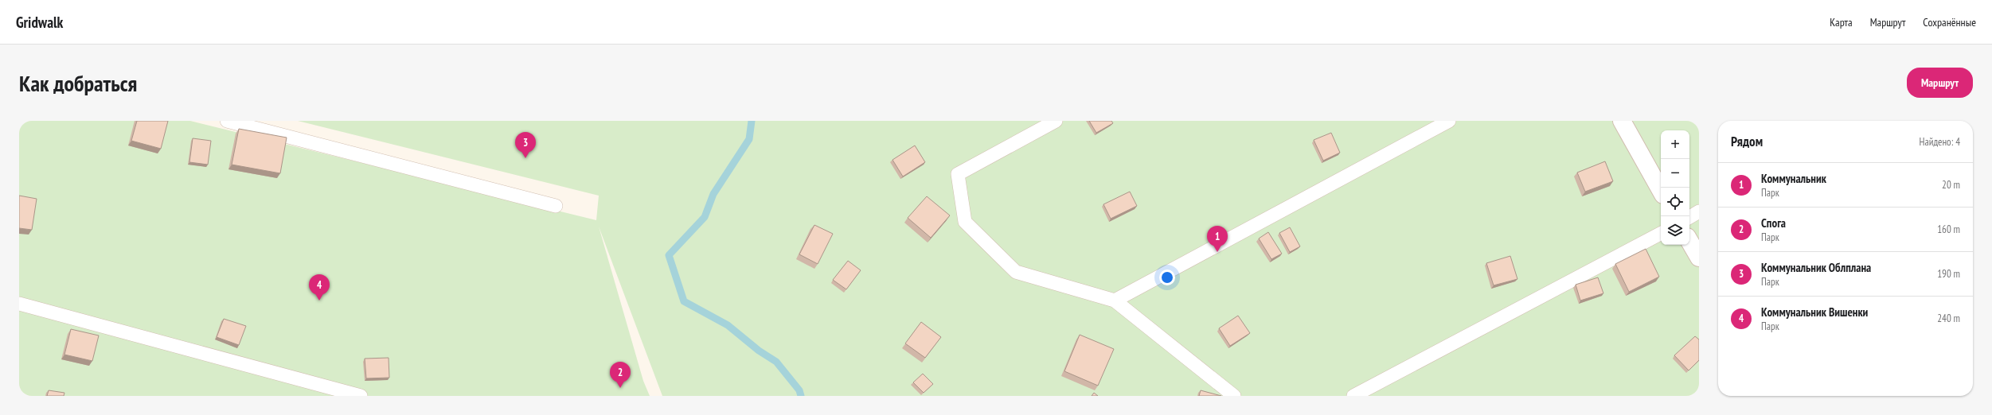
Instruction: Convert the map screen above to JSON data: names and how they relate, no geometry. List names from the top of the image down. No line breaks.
{"page":{"header":"Gridwalk","nav":["Карта","Маршрут","Сохранённые"],"buttons":"Маршрут","title":"Как добраться","heading":["Рядом","Найдено: 4"],"map_buttons":["+","−"],"pins":["3","1","4","2"],"list":[{"mark":"1","name":"Коммунальник","note":"Парк","value":"20 m"},{"mark":"2","name":"Спога","note":"Парк","value":"160 m"},{"mark":"3","name":"Коммунальник Облплана","note":"Парк","value":"190 m"},{"mark":"4","name":"Коммунальник Вишенки","note":"Парк","value":"240 m"}]}}
